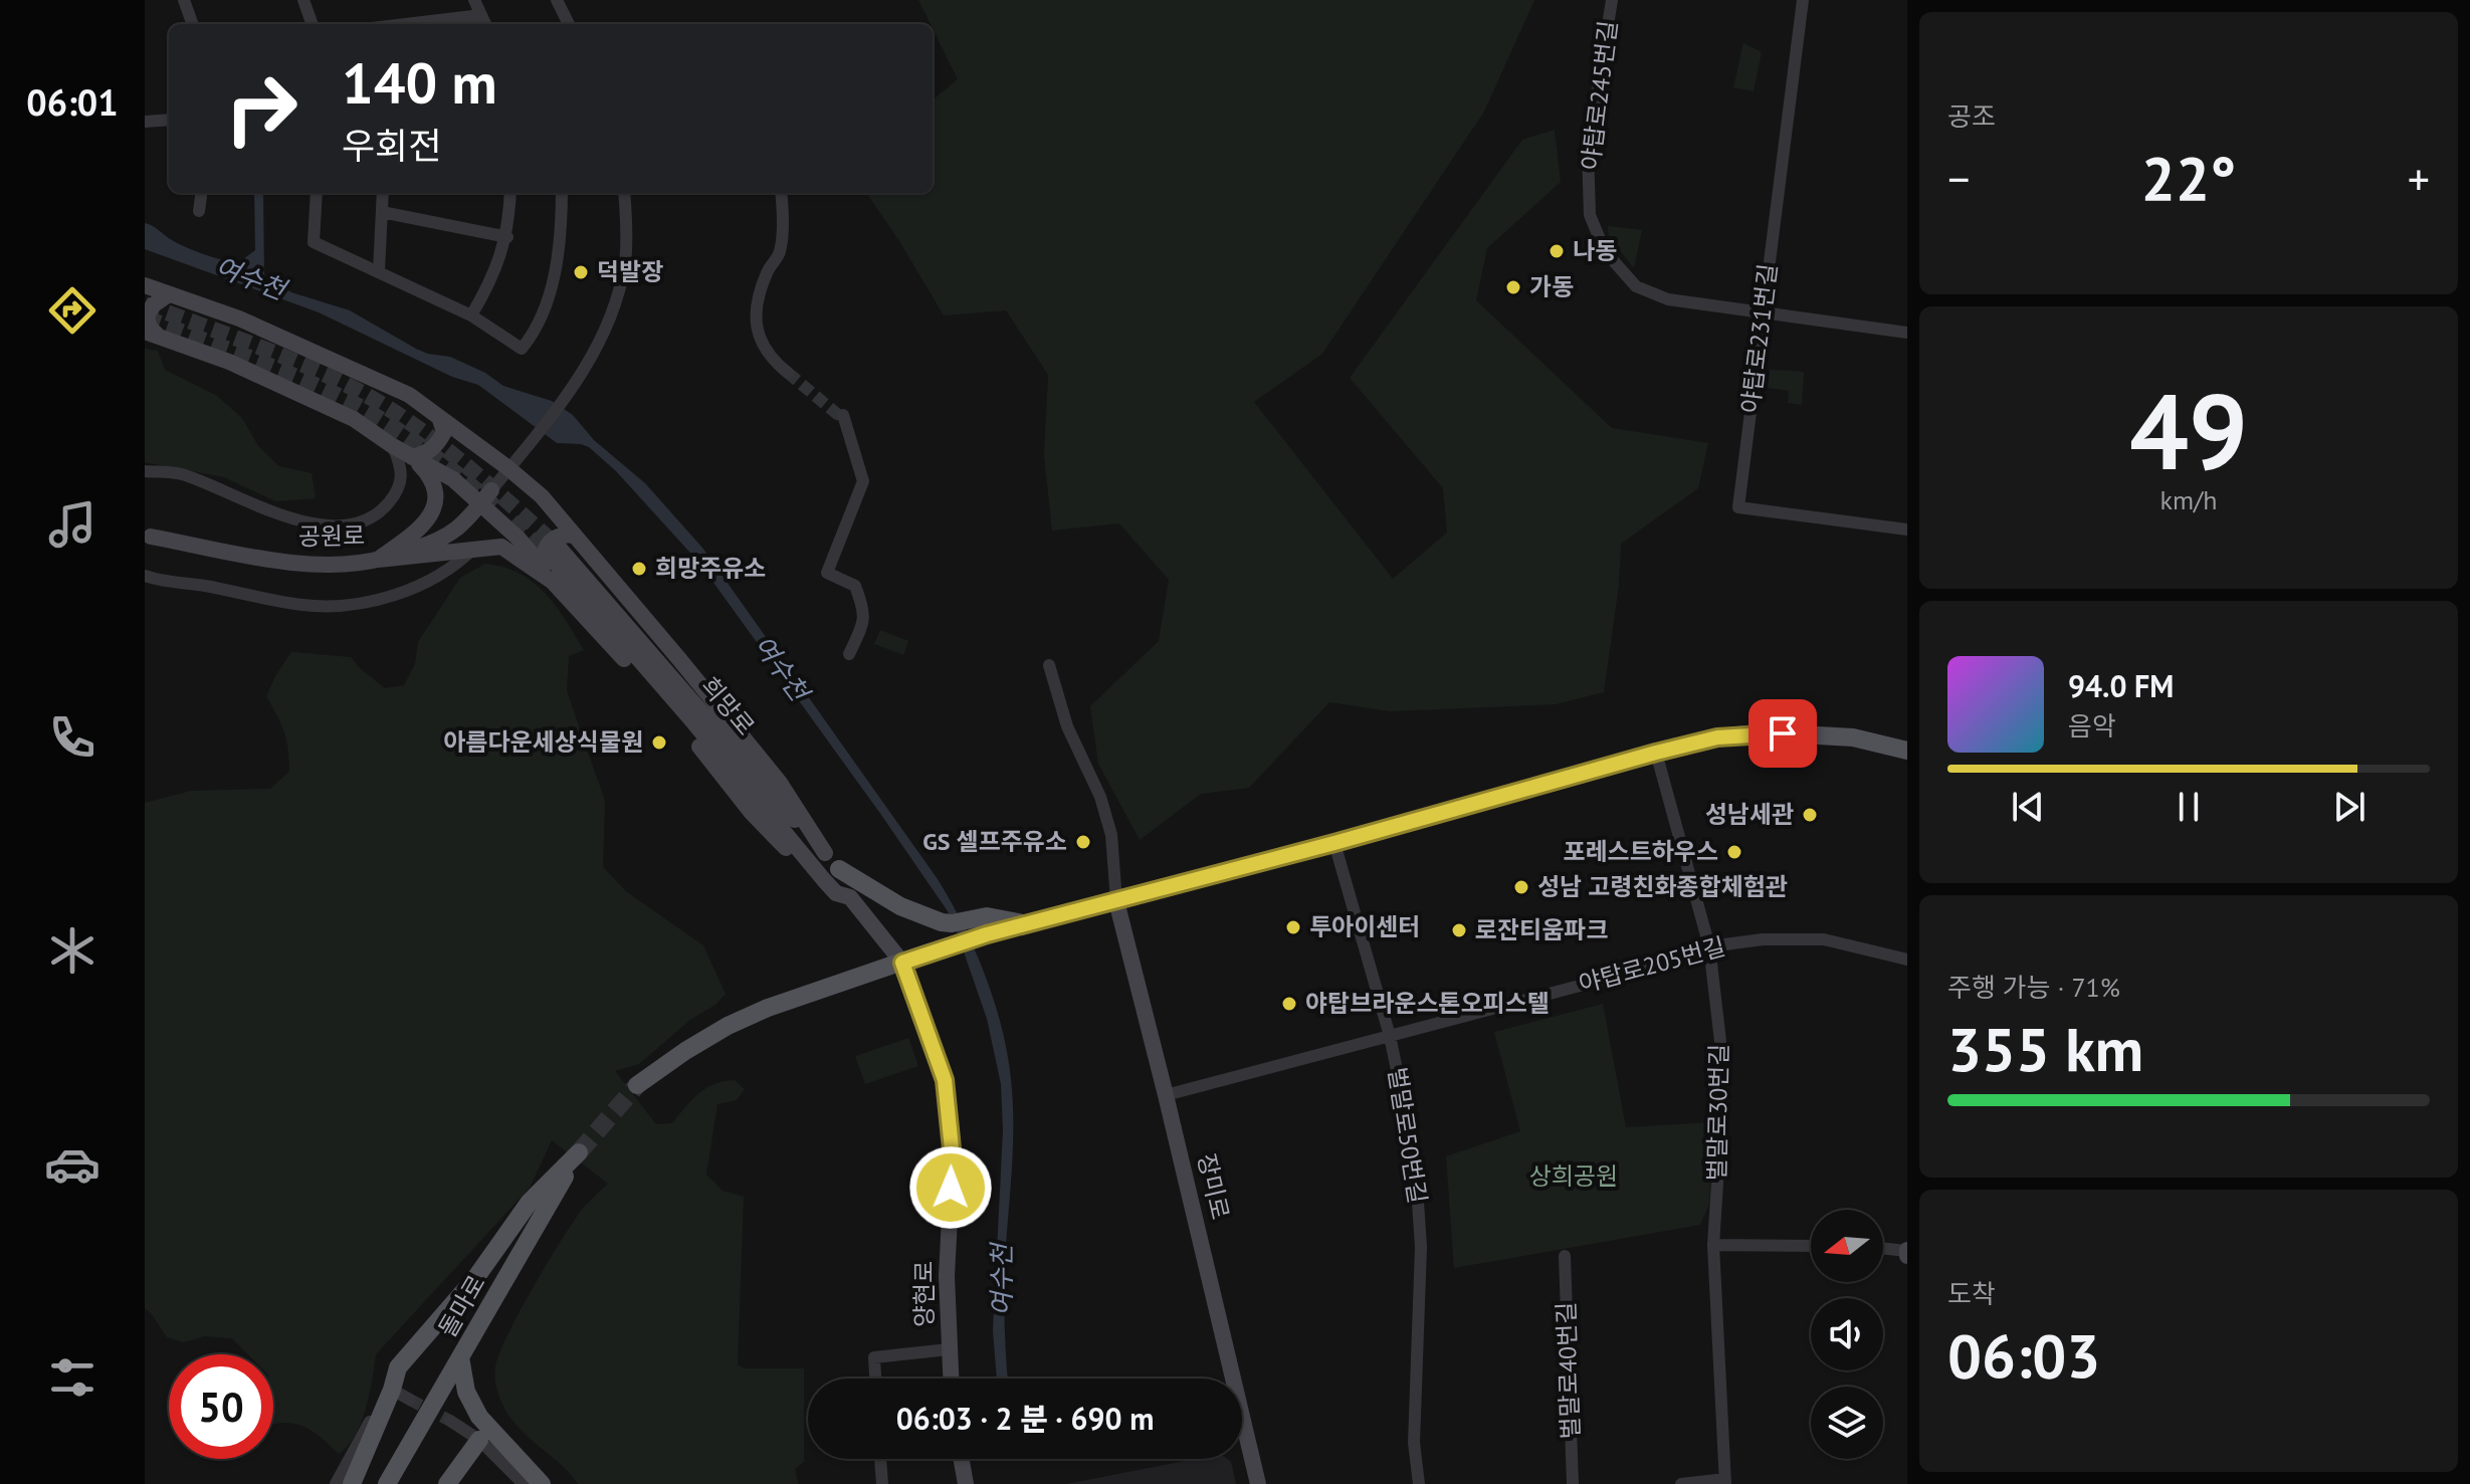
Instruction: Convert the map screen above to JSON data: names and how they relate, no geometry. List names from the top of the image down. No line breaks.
{"streets":{"main road":["공원로","희망로","장미로","양현로","돌마로"],"street":["야탑로245번길","야탑로231번길","야탑로205번길","벌말로30번길","벌말로50번길","벌말로40번길"]},"crossings":[["야탑로245번길","야탑로231번길"],["희망로","양현로"],["야탑로205번길","벌말로30번길"],["야탑로205번길","벌말로50번길"],["야탑로205번길","장미로"]],"water":["여수천"],"parks":["상희공원"],"places":["나동","덕발장","가동","희망주유소","아름다운세상식물원","성남세관","GS 셀프주유소","포레스트하우스","성남 고령친화종합체험관","투아이센터","로잔티움파크","야탑브라운스톤오피스텔"],"north":"left","page":{"tabs":"06:01","tile":["공조",["49","km/h"],["주행 가능 · 71%","355 km"],["도착","06:03"]],"turn":["140 m","우회전"],"heat":["−","22°","+"],"song":["94.0 FM","음악"],"limit":"50","trip":"06:03 · 2 분 · 690 m"}}
